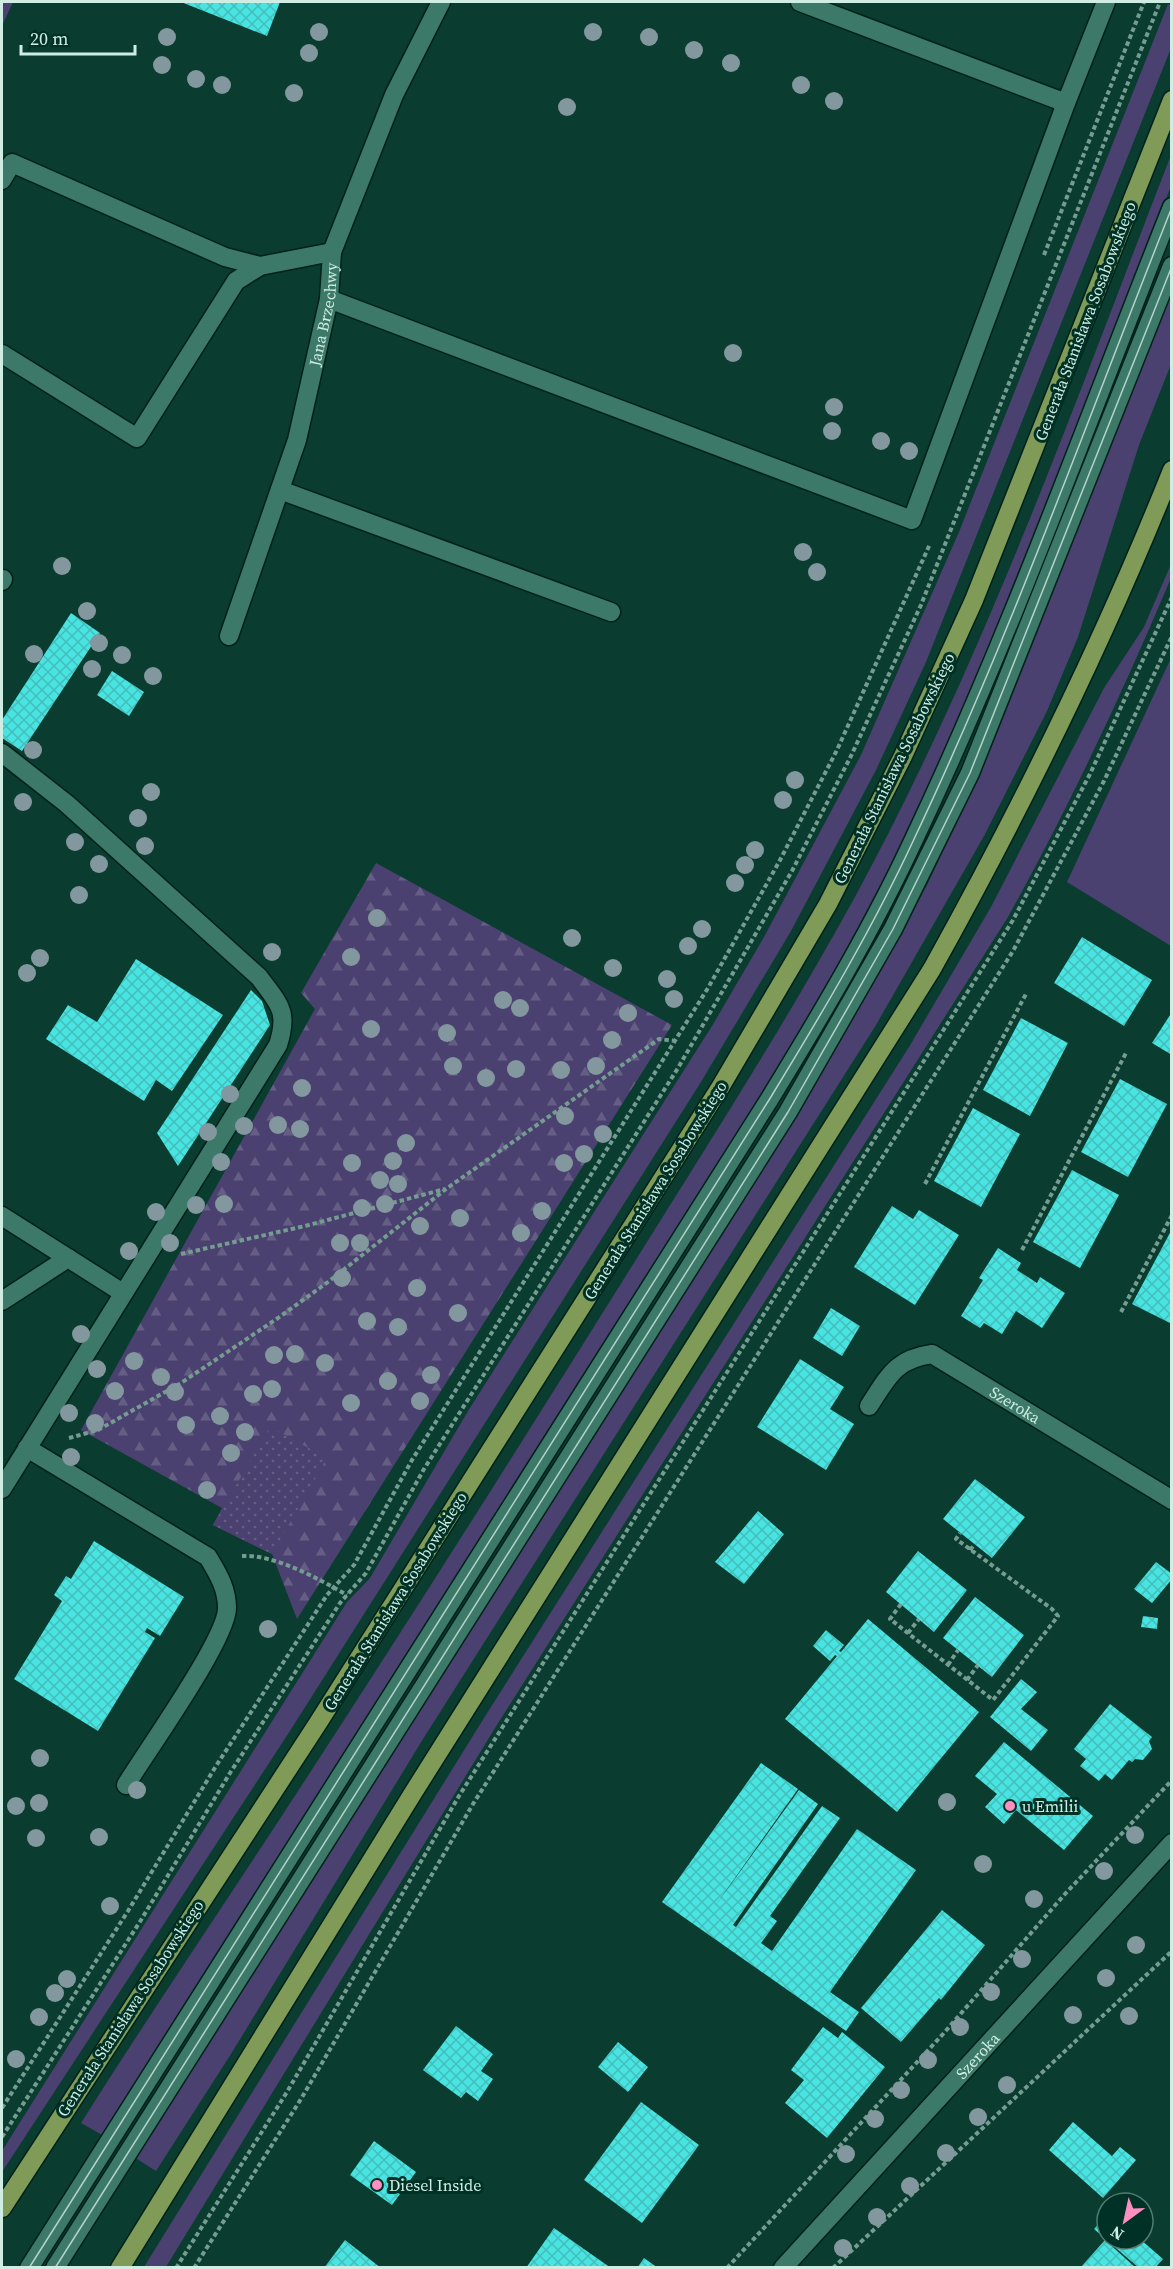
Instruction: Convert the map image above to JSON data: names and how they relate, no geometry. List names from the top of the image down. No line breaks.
{"streets":{"main road":["Generała Stanisława Sosabowskiego"],"street":["Jana Brzechwy","Szeroka"]},"places":["u Emilii","Diesel Inside"],"scale_bar":"20 m","north":"bottom left"}
